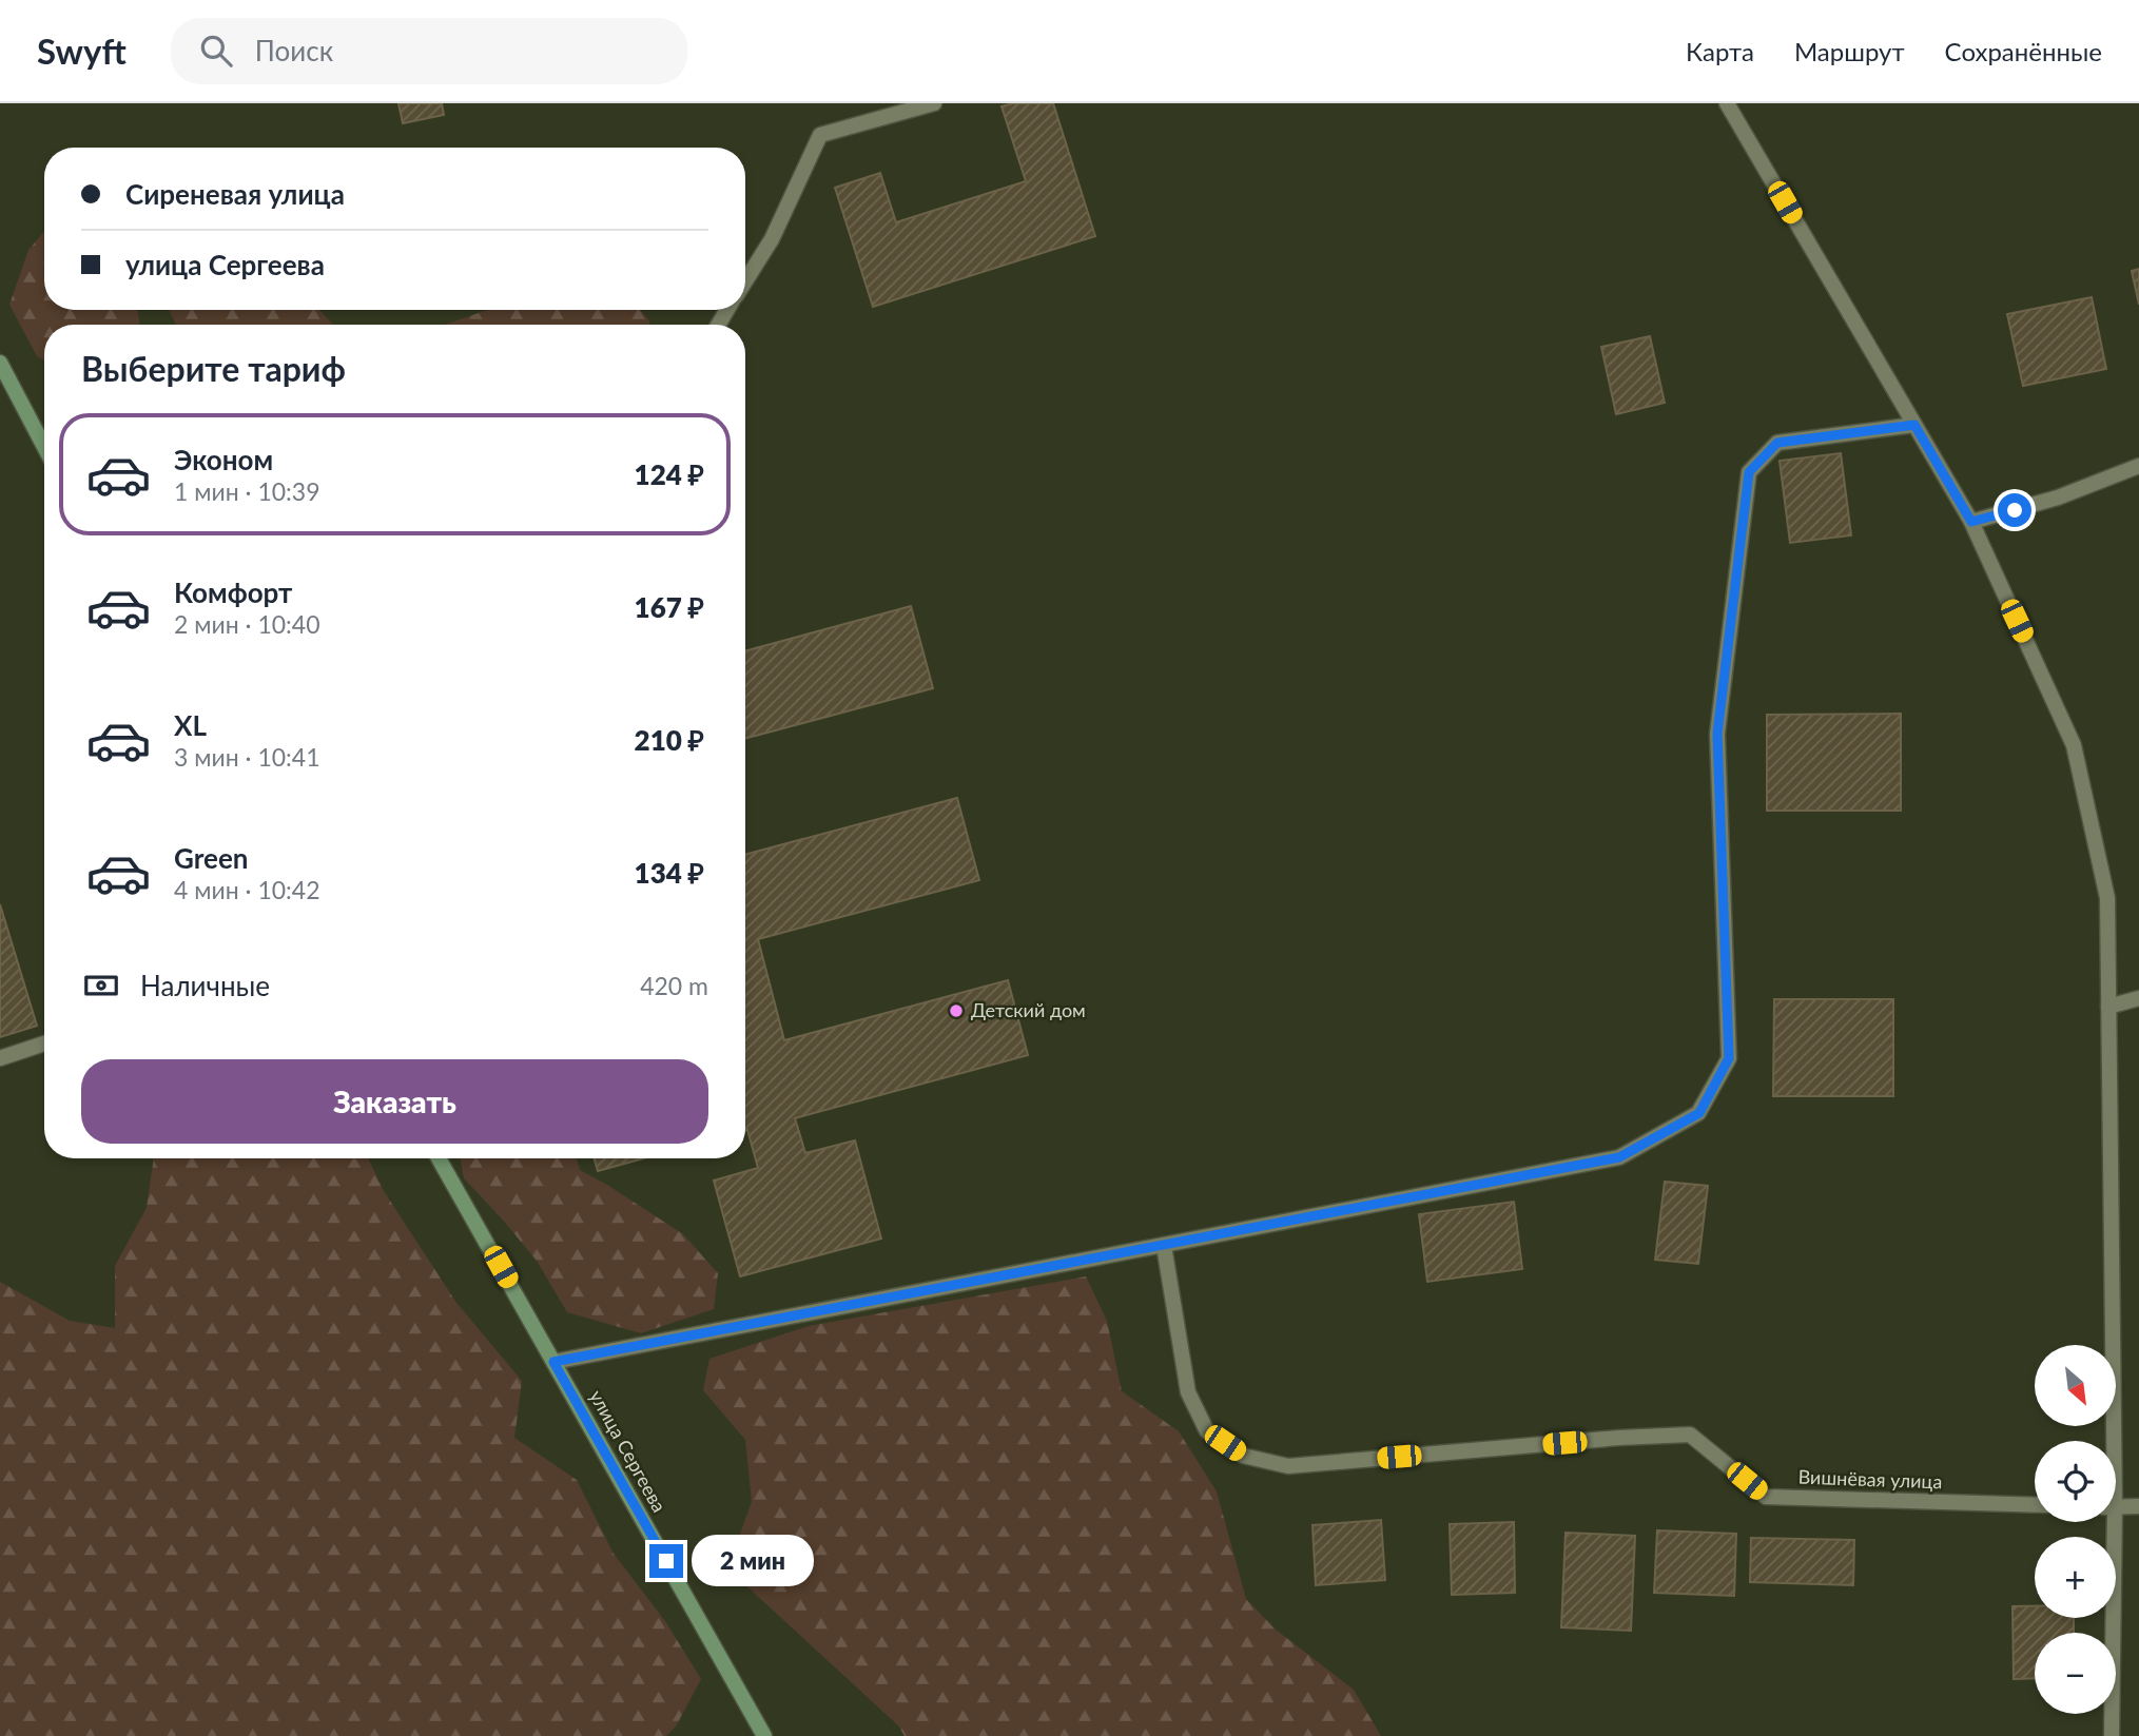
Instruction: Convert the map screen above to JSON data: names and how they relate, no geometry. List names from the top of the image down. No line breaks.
{"streets":{"main road":["улица Сергеева"],"street":["Вишнёвая улица"]},"places":["Детский дом"],"north":"bottom right","page":{"header":"Swyft","search":"Поиск","nav":["Карта","Маршрут","Сохранённые"],"banner":["Сиреневая улица","улица Сергеева"],"heading":"Выберите тариф","list":[{"name":"Эконом","note":"1 мин · 10:39","value":"124 ₽"},{"name":"Комфорт","note":"2 мин · 10:40","value":"167 ₽"},{"name":"XL","note":"3 мин · 10:41","value":"210 ₽"},{"name":"Green","note":"4 мин · 10:42","value":"134 ₽"}],"pay":["Наличные","420 m"],"buttons":"Заказать","map_buttons":["+","−"],"bubble":"2 мин"}}
